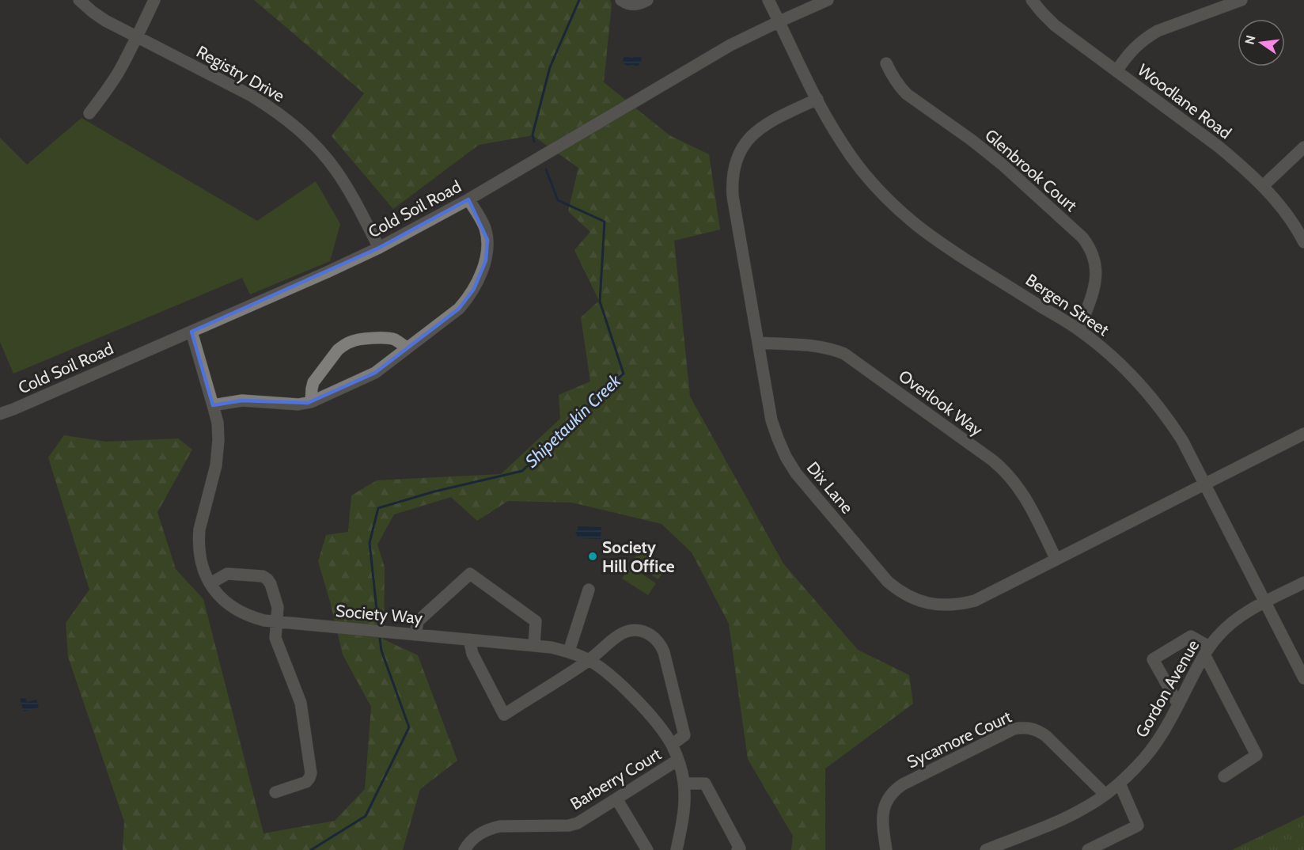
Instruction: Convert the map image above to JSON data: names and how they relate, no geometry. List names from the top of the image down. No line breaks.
{"streets":{"street":["Registry Drive","Woodlane Road","Glenbrook Court","Cold Soil Road","Bergen Street","Overlook Way","Dix Lane","Society Way","Gordon Avenue","Sycamore Court","Barberry Court"]},"crossings":[["Registry Drive","Cold Soil Road"],["Glenbrook Court","Bergen Street"],["Cold Soil Road","Bergen Street"],["Cold Soil Road","Society Way"],["Bergen Street","Dix Lane"],["Bergen Street","Gordon Avenue"],["Overlook Way","Dix Lane"],["Society Way","Barberry Court"],["Gordon Avenue","Sycamore Court"]],"water":["Shipetaukin Creek"],"places":["Society Hill Office"],"north":"left"}
